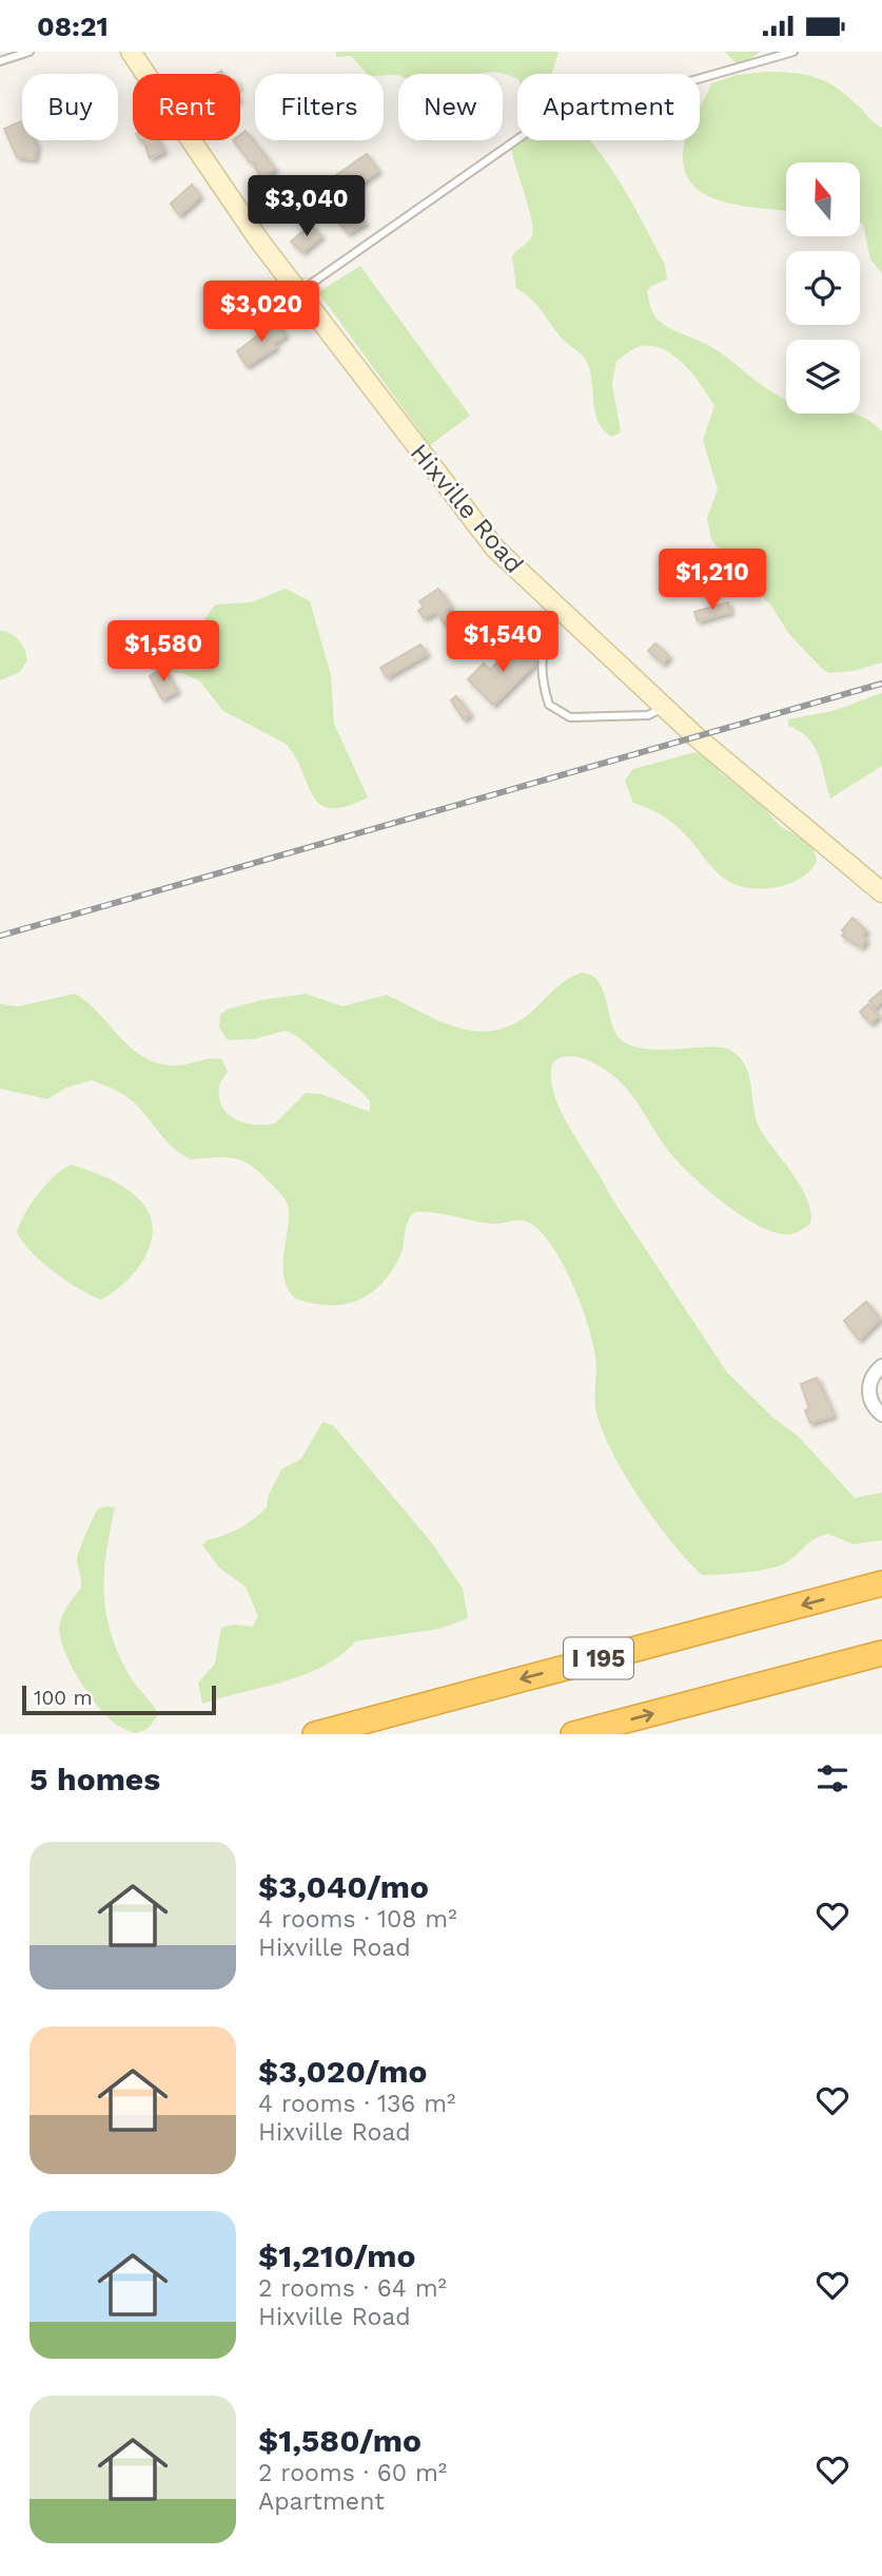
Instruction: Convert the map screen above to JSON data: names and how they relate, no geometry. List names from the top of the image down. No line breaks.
{"streets":{"highway":["I 195"],"street":["Hixville Road"]},"scale_bar":"100 m","north":"top","page":{"status":"08:21","chip":["Buy","Rent","Filters","New","Apartment"],"price":["$3,040","$3,020","$1,210","$1,540","$1,580"],"scale":"100 m","heading":"5 homes","list":[{"name":"$3,040/mo","note":"4 rooms · 108 m² · Hixville Road"},{"name":"$3,020/mo","note":"4 rooms · 136 m² · Hixville Road"},{"name":"$1,210/mo","note":"2 rooms · 64 m² · Hixville Road"},{"name":"$1,580/mo","note":"2 rooms · 60 m² · Apartment"}]}}
